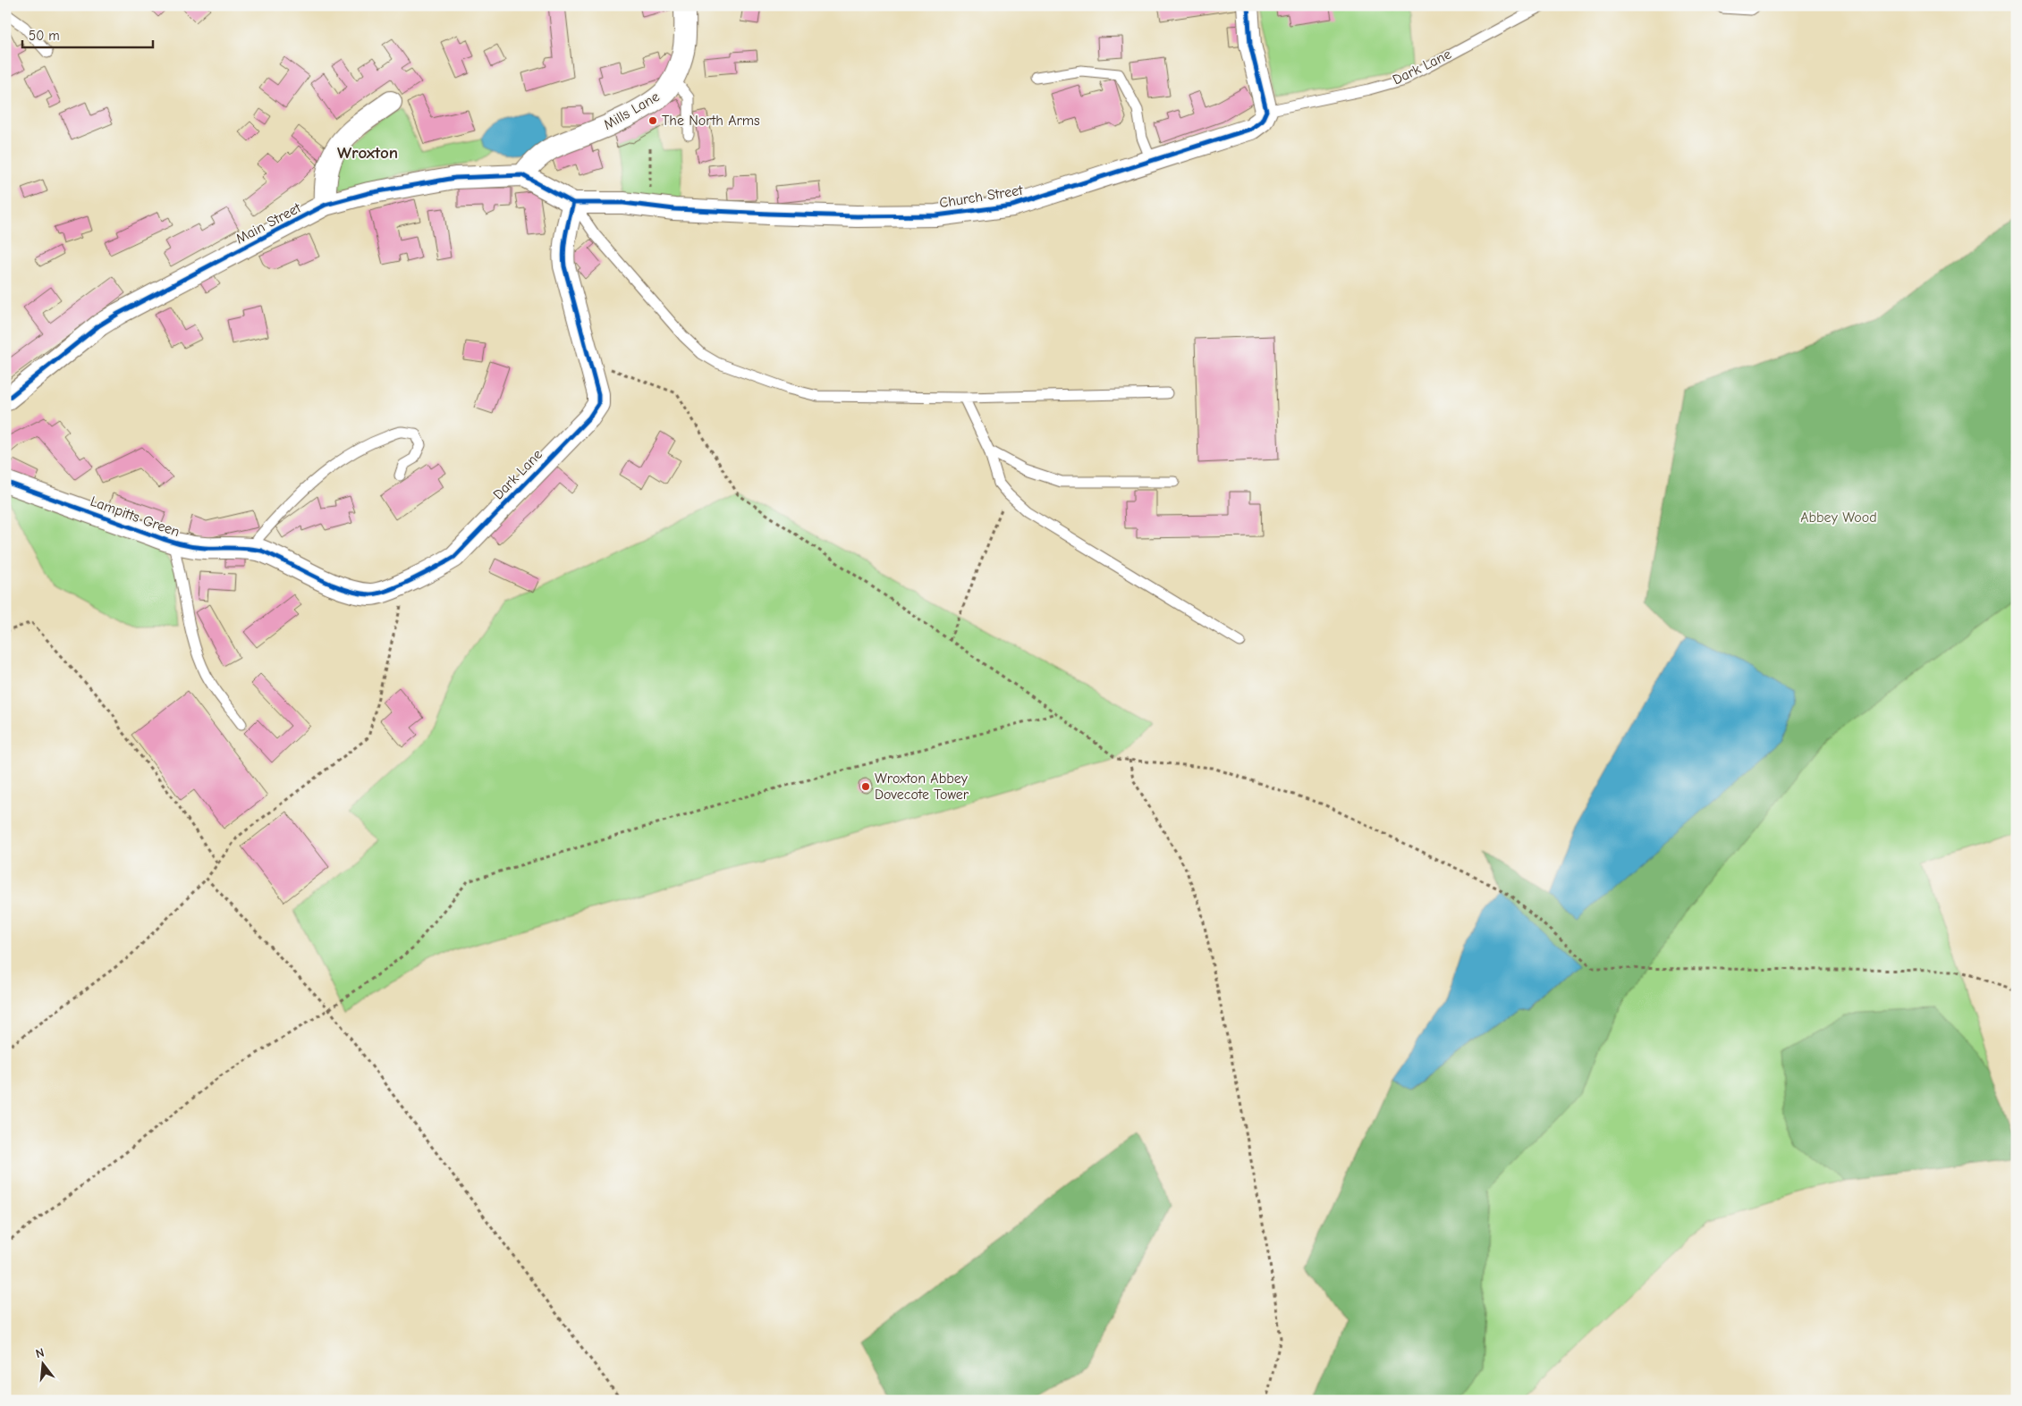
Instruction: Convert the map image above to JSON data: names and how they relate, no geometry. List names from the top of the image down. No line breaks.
{"streets":{"street":["Dark Lane","Mills Lane","Church Street","Main Street","Lampitts Green"]},"crossings":[["Dark Lane","Church Street"],["Dark Lane","Lampitts Green"],["Mills Lane","Main Street"]],"districts":["Wroxton"],"parks":["Abbey Wood"],"places":["The North Arms","Wroxton Abbey Dovecote Tower"],"scale_bar":"50 m","north":"top"}
